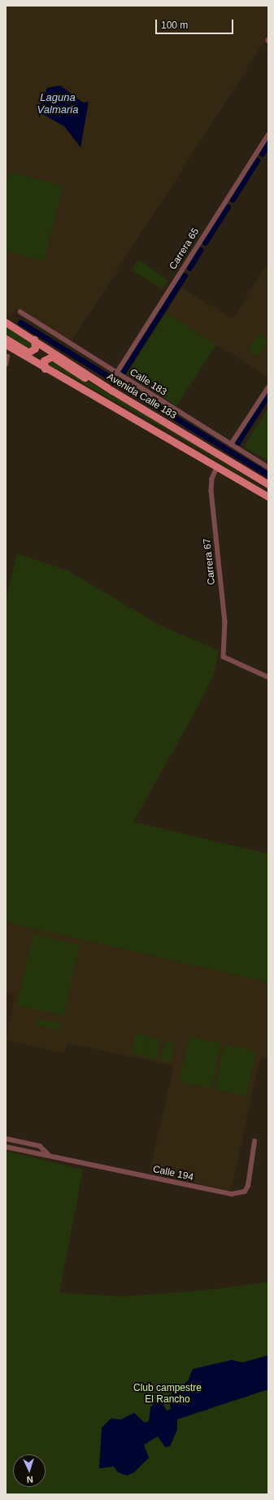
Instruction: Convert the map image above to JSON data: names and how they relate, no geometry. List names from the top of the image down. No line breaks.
{"streets":{"main road":["Avenida Calle 183"],"street":["Carrera 65","Calle 183","Carrera 67","Calle 194"]},"crossings":[["Carrera 65","Calle 183"]],"water":["Laguna Valmaria"],"parks":["Club campestre El Rancho"],"scale_bar":"100 m","north":"bottom"}
